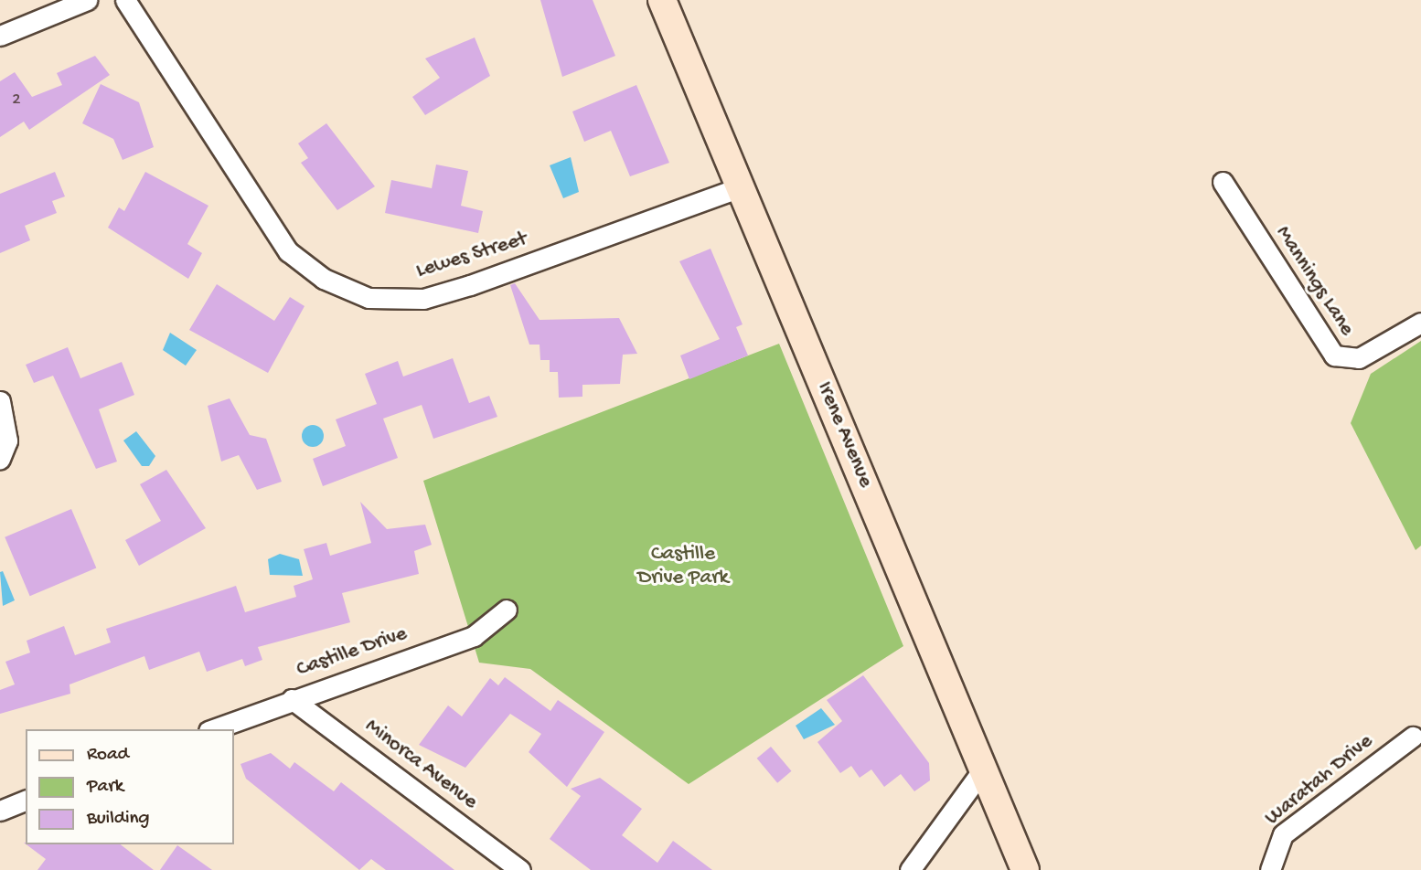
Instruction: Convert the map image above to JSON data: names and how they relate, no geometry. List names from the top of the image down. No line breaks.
{"streets":{"street":["Lewes Street","Mannings Lane","Irene Avenue","Castille Drive","Minorca Avenue","Waratah Drive"]},"crossings":[["Lewes Street","Irene Avenue"],["Castille Drive","Minorca Avenue"]],"parks":["Castille Drive Park"],"house_numbers":["2"],"legend":["Road","Park","Building"]}
